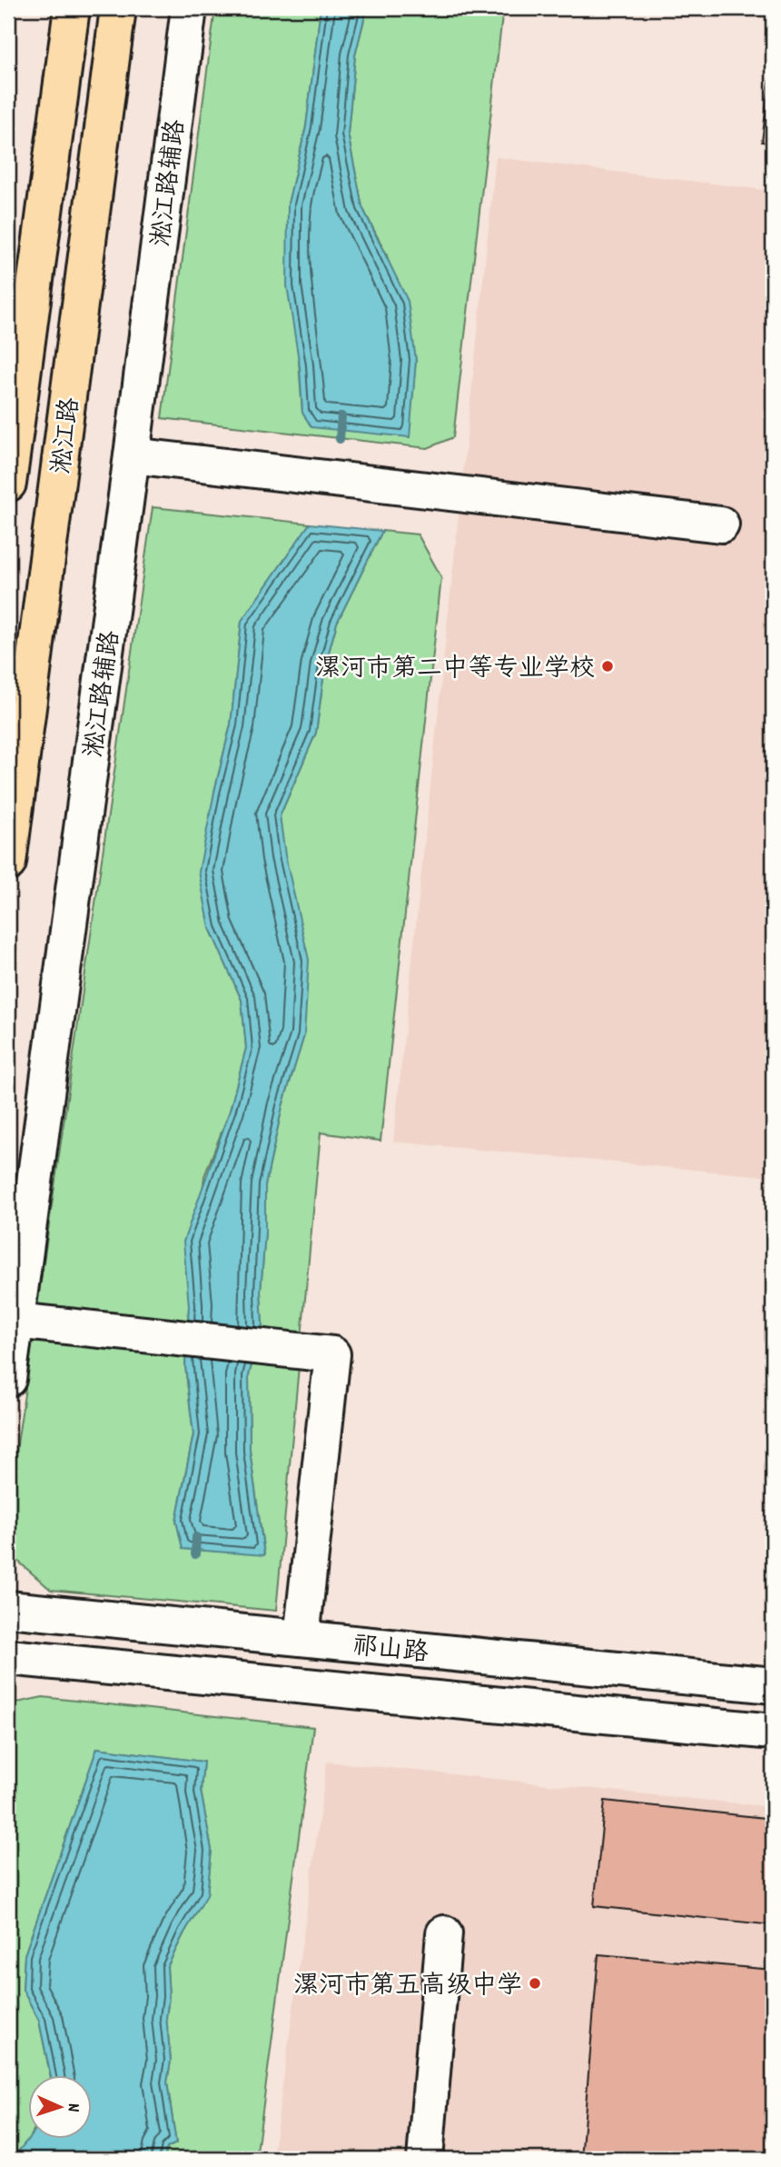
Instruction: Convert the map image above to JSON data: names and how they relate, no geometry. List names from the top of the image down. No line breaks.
{"streets":{"main road":["淞江路"],"street":["淞江路辅路","祁山路"]},"places":["漯河市第二中等专业学校","漯河市第五高级中学"],"north":"right"}
